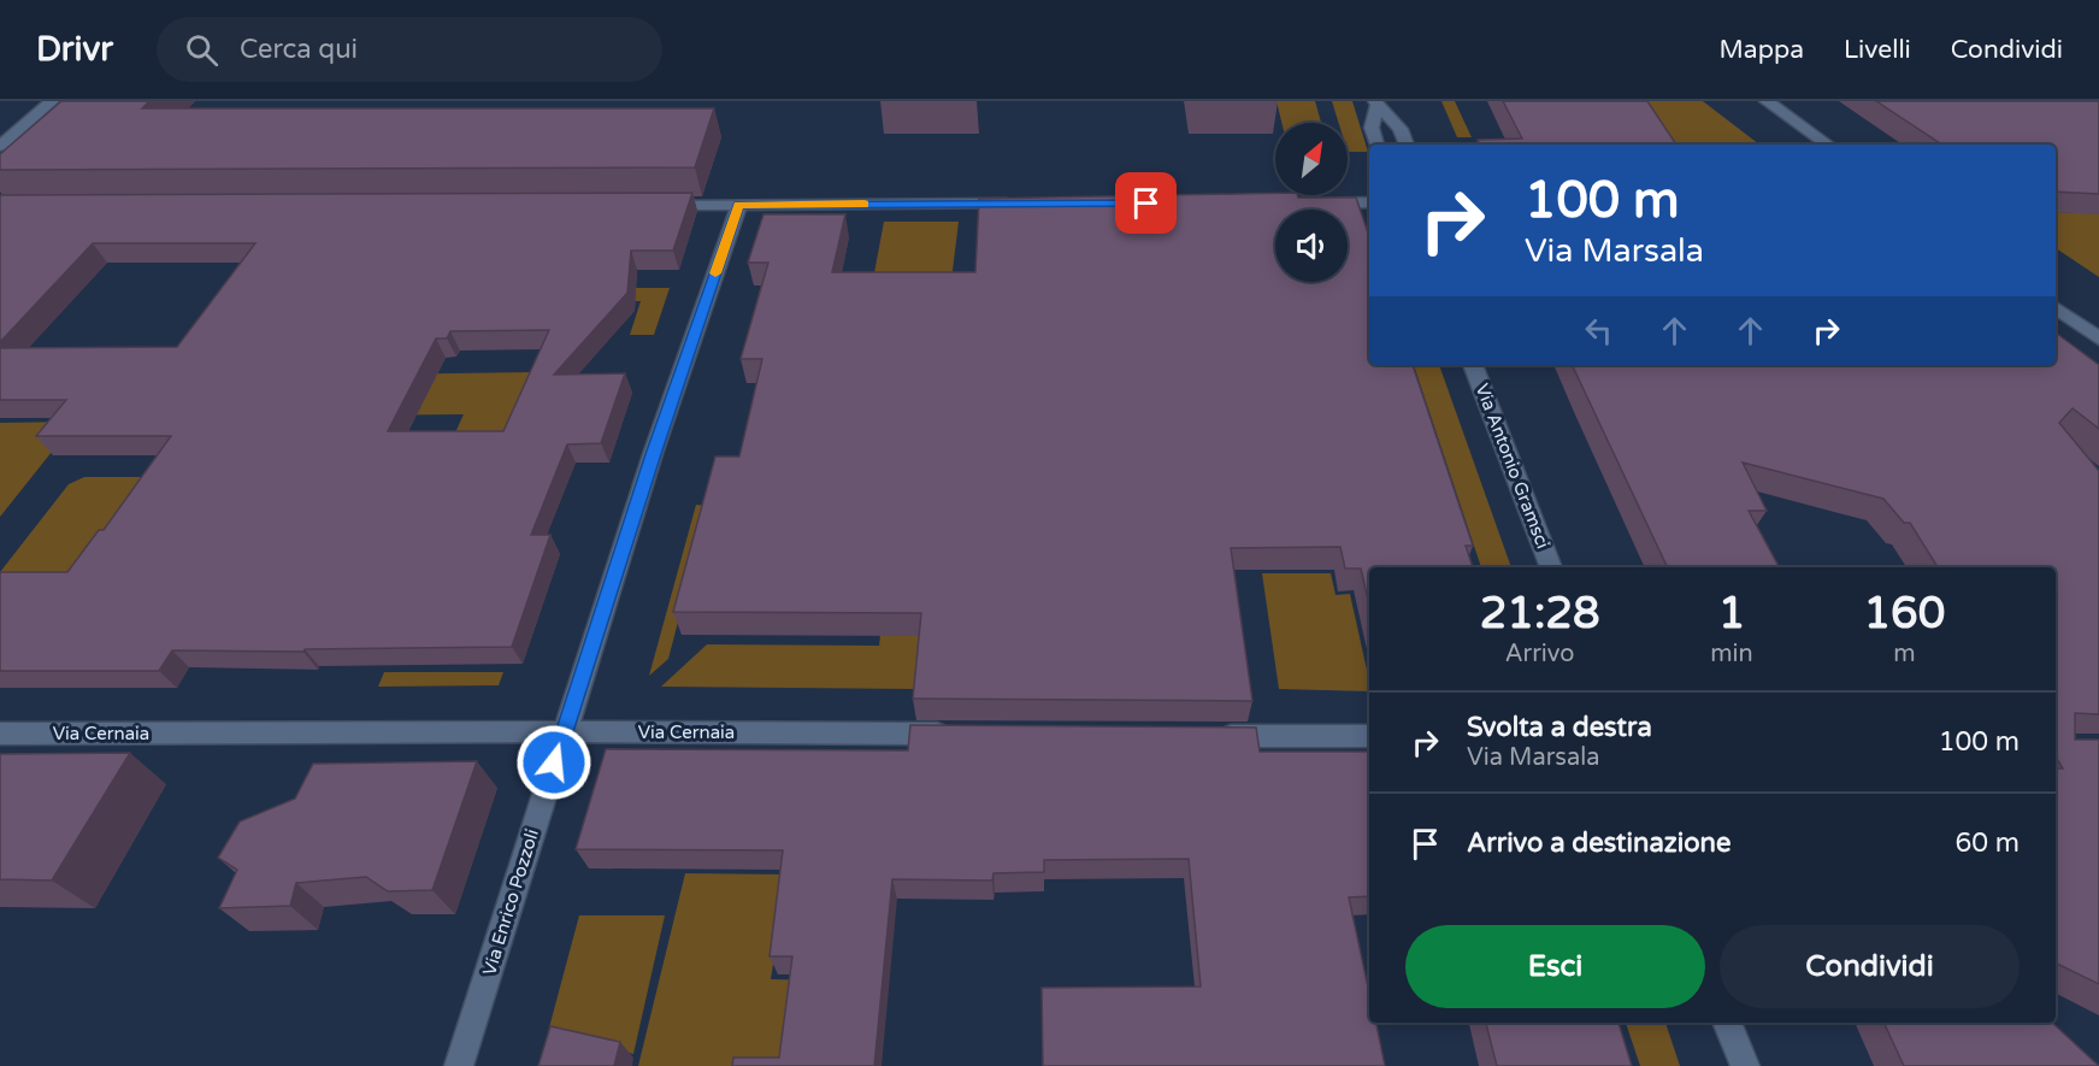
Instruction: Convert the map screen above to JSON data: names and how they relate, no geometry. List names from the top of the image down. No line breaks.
{"streets":{"street":["Via Antonio Gramsci","Via Cernaia","Via Enrico Pozzoli"]},"crossings":[["Via Cernaia","Via Enrico Pozzoli"]],"north":"top right","page":{"header":"Drivr","search":"Cerca qui","nav":["Mappa","Livelli","Condividi"],"turn":["100 m","Via Marsala"],"eta":["21:28","Arrivo","1","min","160","m"],"list":[{"name":"Svolta a destra","note":"Via Marsala","value":"100 m"},{"name":"Arrivo a destinazione","value":"60 m"}],"buttons":["Esci","Condividi"]}}
